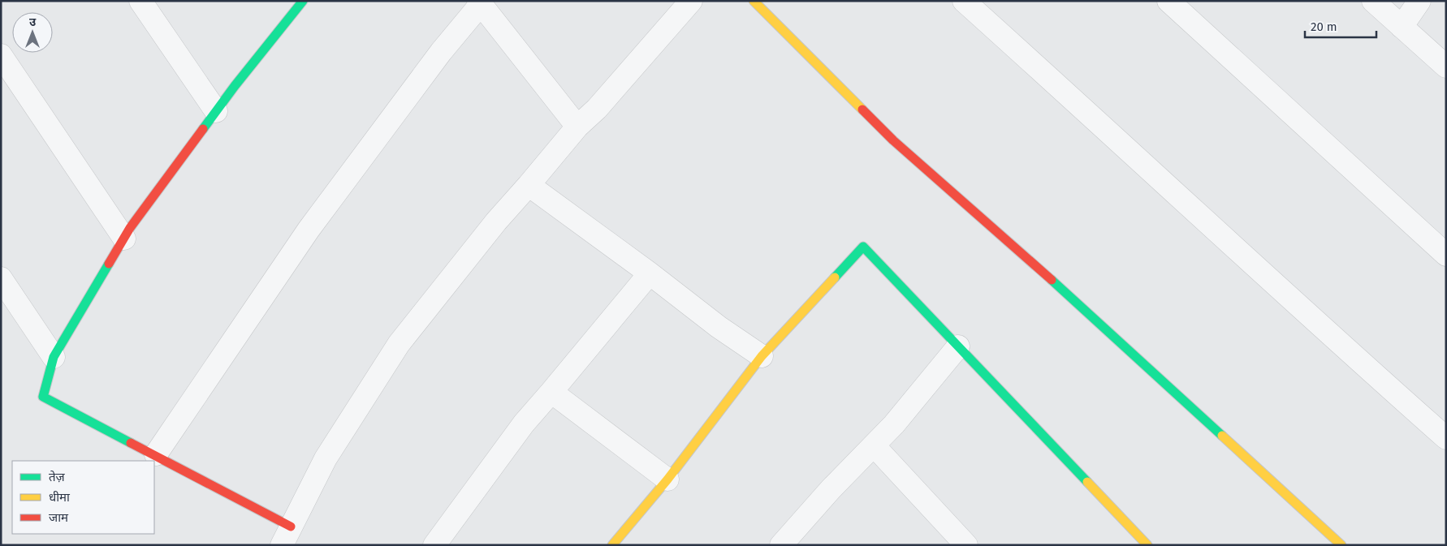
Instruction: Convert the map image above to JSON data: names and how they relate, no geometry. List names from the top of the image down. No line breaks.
{"legend":["तेज़","धीमा","जाम"],"scale_bar":"20 m","north":"top"}
